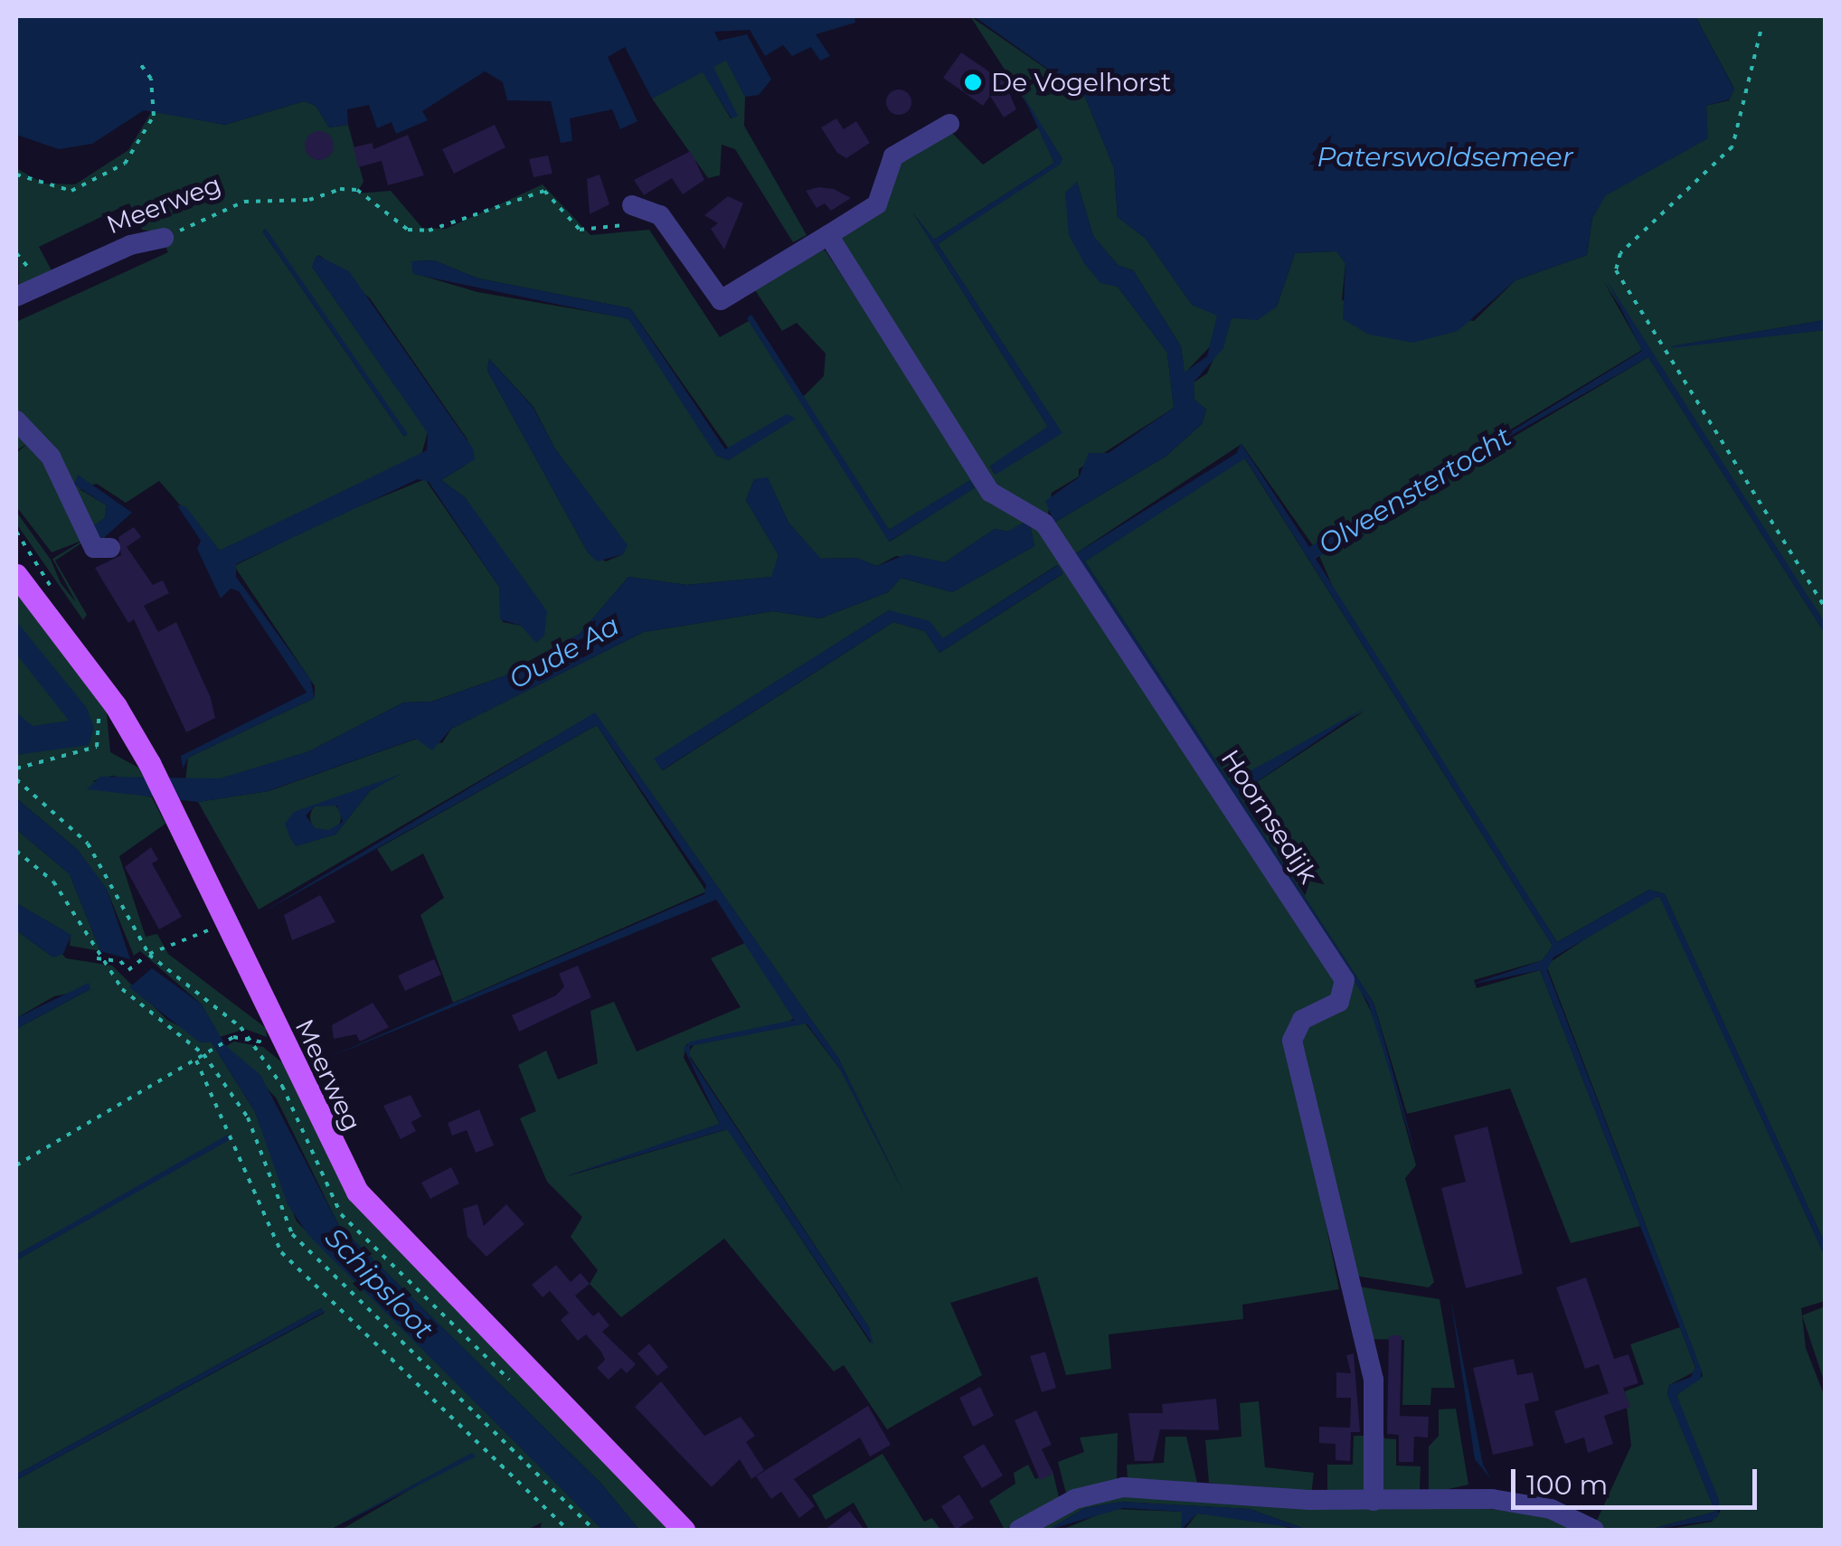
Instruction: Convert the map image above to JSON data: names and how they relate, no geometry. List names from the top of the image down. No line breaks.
{"streets":{"main road":["Meerweg"],"street":["Hoornsedijk"]},"water":["Paterswoldsemeer","Olveenstertocht","Oude Aa","Schipsloot"],"places":["De Vogelhorst"],"scale_bar":"100 m"}
